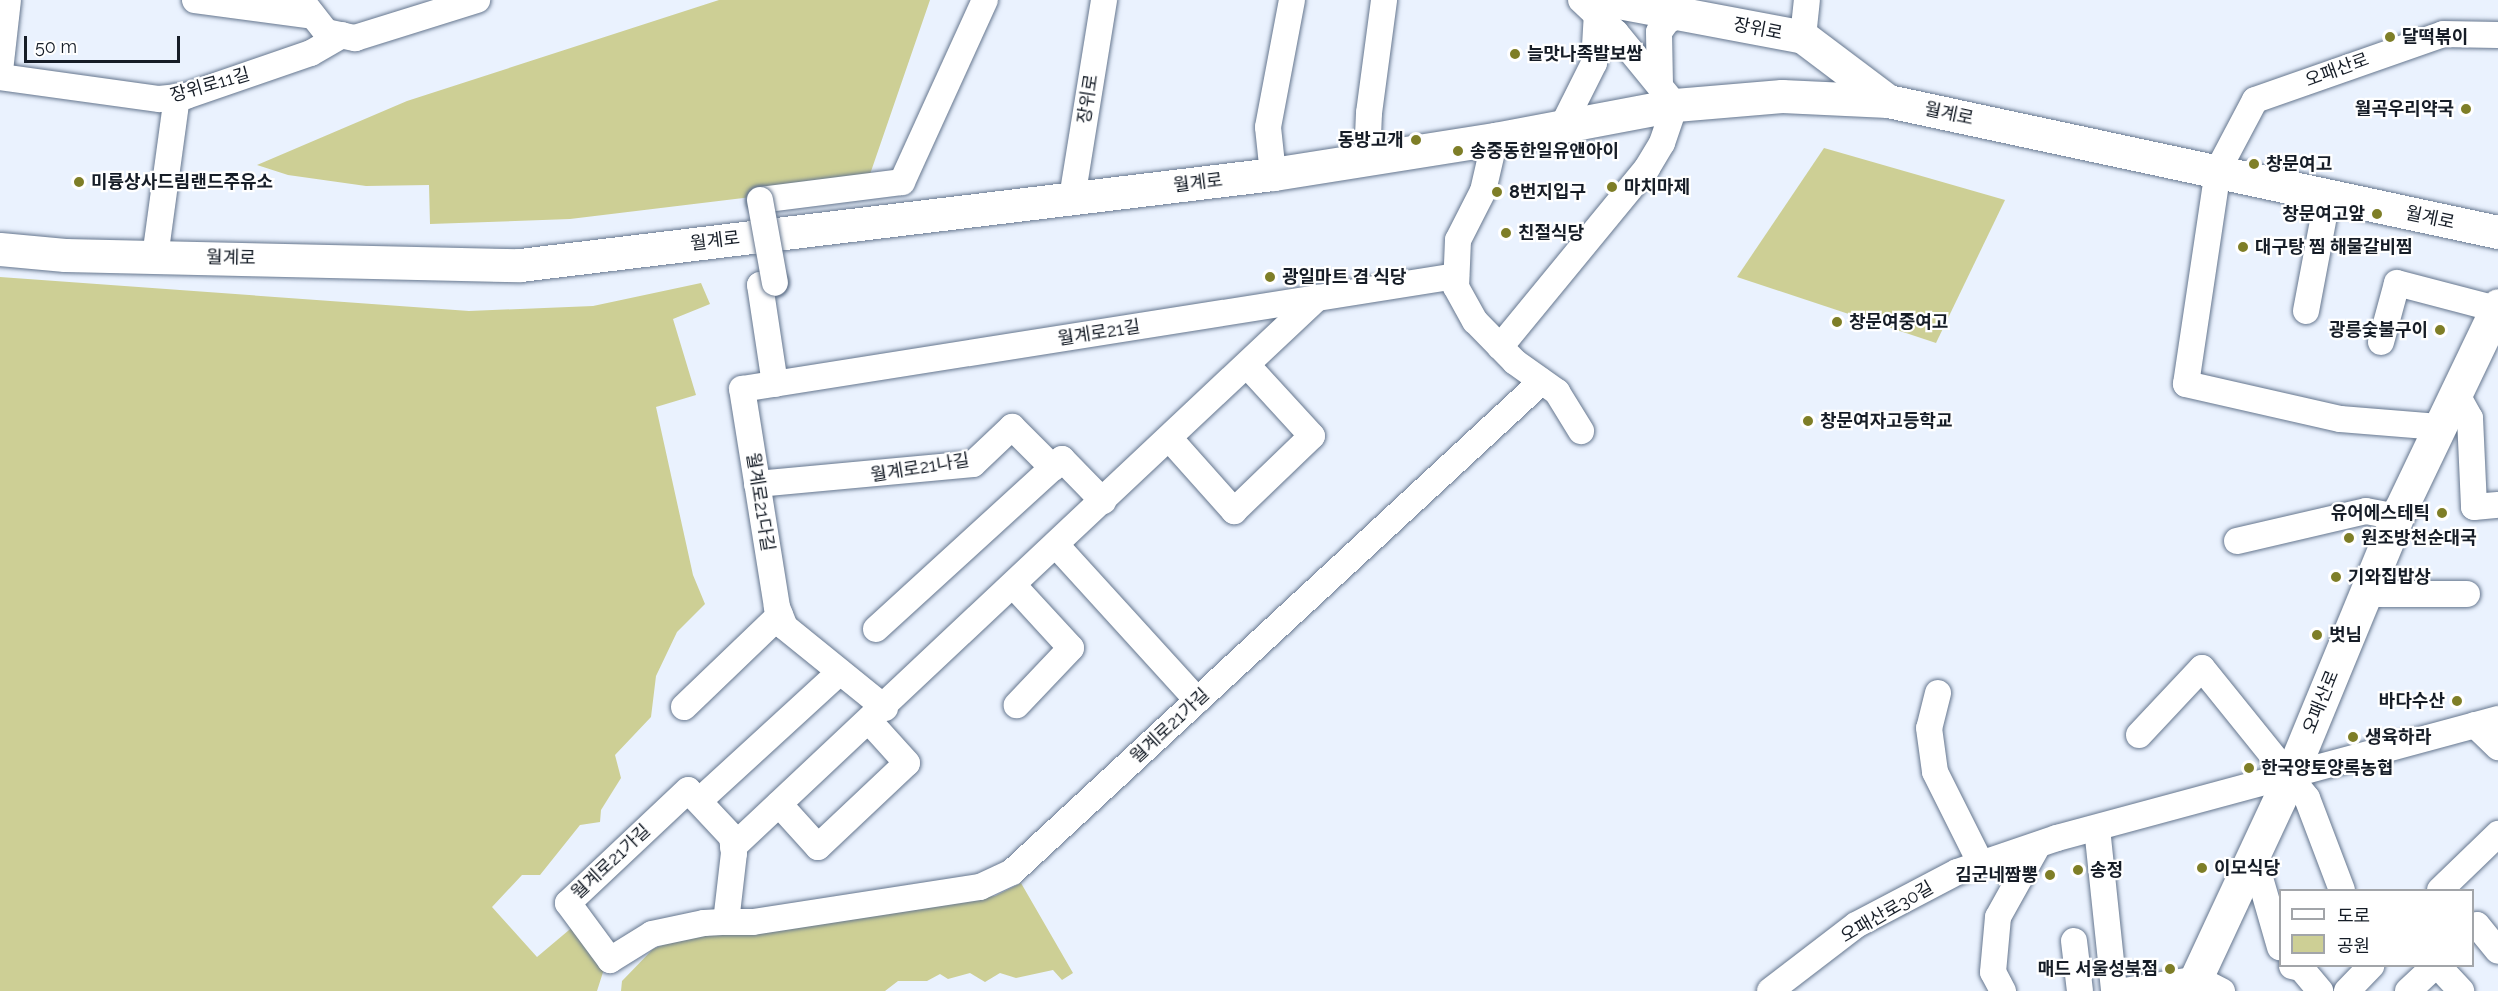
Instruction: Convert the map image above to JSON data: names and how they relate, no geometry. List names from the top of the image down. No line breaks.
{"streets":{"main road":["장위로","오패산로","월계로"],"street":["장위로11길","월계로21길","월계로21나길","월계로21다길","월계로21가길","오패산로30길"]},"crossings":[["장위로","월계로"],["오패산로","월계로"],["오패산로","오패산로30길"],["월계로21길","월계로21다길"],["월계로21나길","월계로21다길"]],"places":["달떡볶이","늘맛나족발보쌈","월곡우리약국","동방고개","송중동한일유앤아이","창문여고","미륭상사드림랜드주유소","마치마제","8번지입구","창문여고앞","친절식당","대구탕 찜 해물갈비찜","광일마트 겸 식당","창문여중여고","광릉숯불구이","창문여자고등학교","유어에스테틱","원조방천순대국","기와집밥상","벗님","바다수산","생육하라","한국양토양록농협","이모식당","송정","김군네짬뽕","매드 서울성북점"],"legend":["도로","공원"],"scale_bar":"50 m"}
